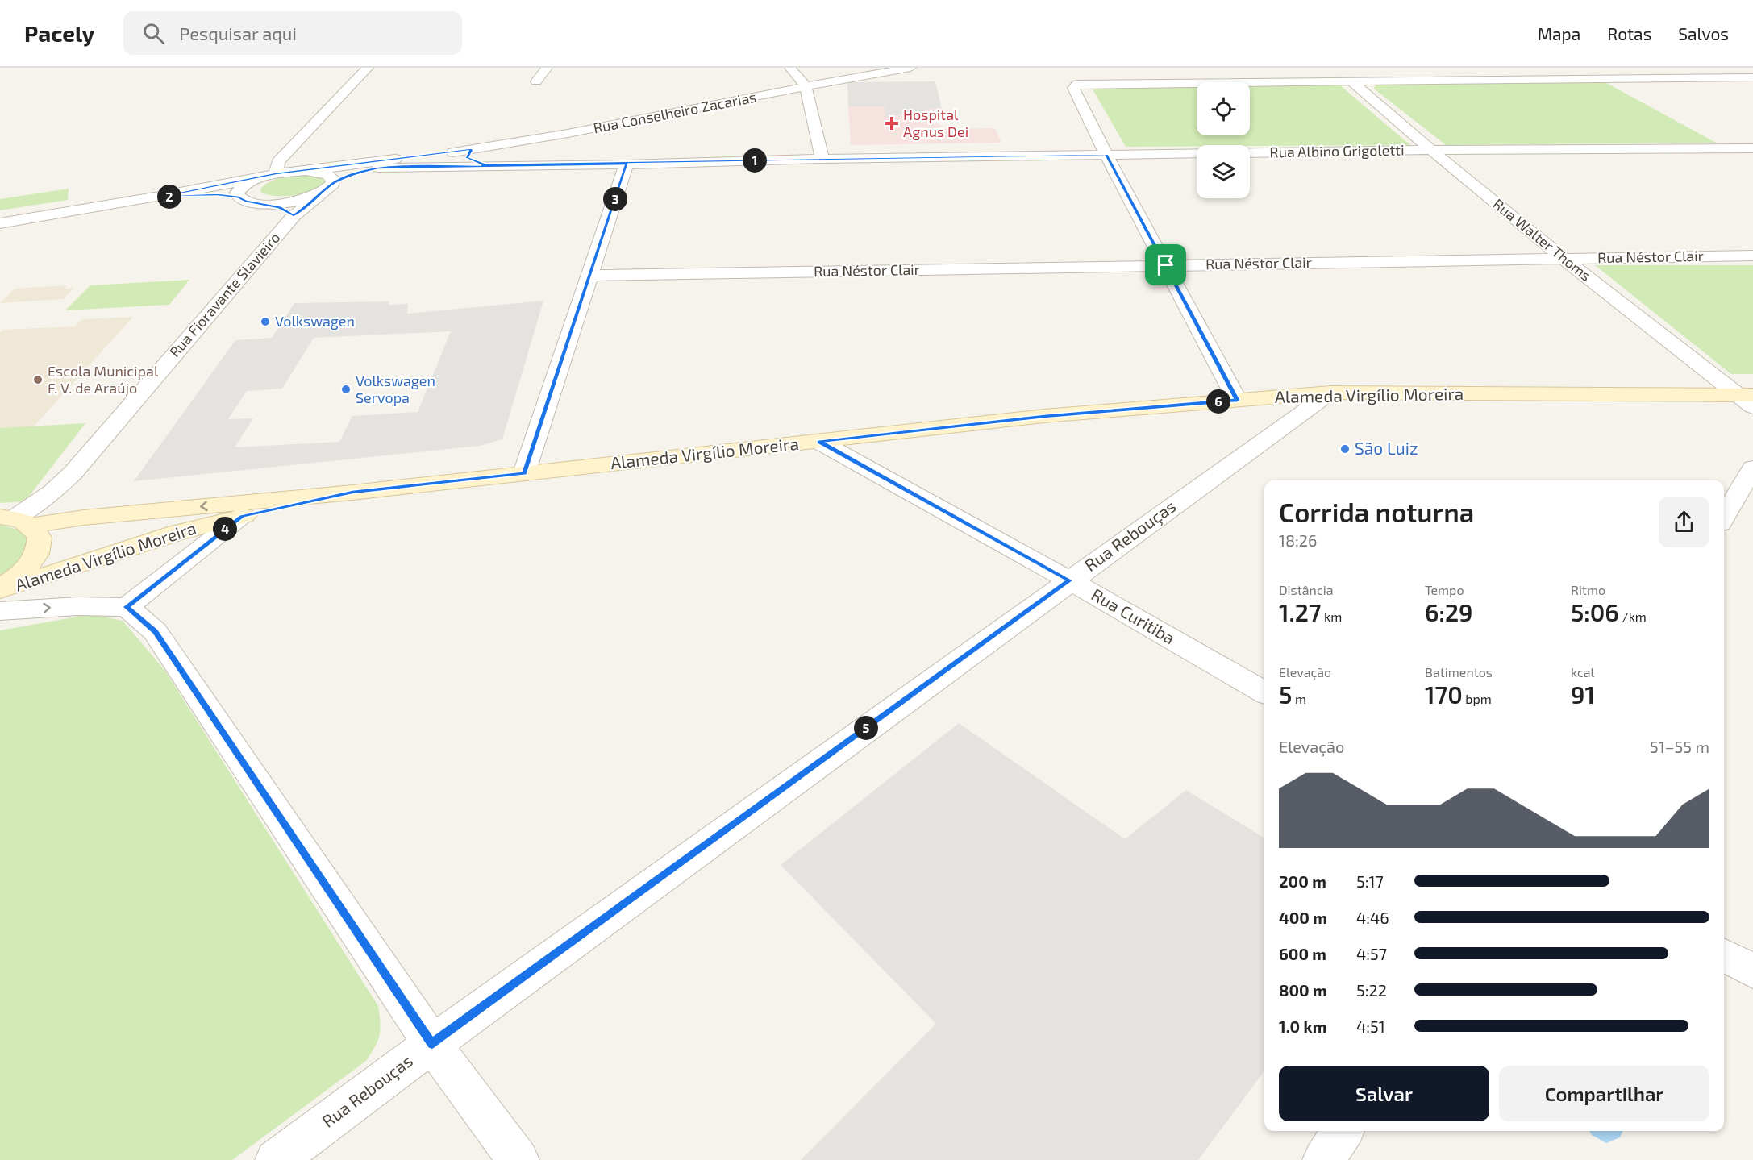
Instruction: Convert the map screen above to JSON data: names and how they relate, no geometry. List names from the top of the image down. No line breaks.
{"streets":{"main road":["Alameda Virgílio Moreira"],"street":["Rua Conselheiro Zacarias","Rua Albino Grigoletti","Rua Walter Thoms","Rua Néstor Clair","Rua Fioravante Slavieiro","Rua Rebouças","Rua Curitiba"]},"crossings":[["Rua Conselheiro Zacarias","Rua Albino Grigoletti"],["Rua Conselheiro Zacarias","Rua Fioravante Slavieiro"],["Rua Albino Grigoletti","Rua Walter Thoms"],["Rua Walter Thoms","Rua Néstor Clair"],["Rua Walter Thoms","Alameda Virgílio Moreira"],["Rua Fioravante Slavieiro","Alameda Virgílio Moreira"],["Alameda Virgílio Moreira","Rua Rebouças"],["Alameda Virgílio Moreira","Rua Curitiba"],["Rua Rebouças","Rua Curitiba"]],"places":{"health":["Hospital Agnus Dei"],"other":["Volkswagen","Escola Municipal F. V. de Araújo","Volkswagen Servopa","São Luiz"]},"page":{"header":"Pacely","search":"Pesquisar aqui","nav":["Mapa","Rotas","Salvos"],"pins":["1","2","3","6","4","5"],"heading":["Corrida noturna","18:26"],"stats":[["Distância","1.27 km"],["Tempo","6:29"],["Ritmo","5:06 /km"],["Elevação","5 m"],["Batimentos","170 bpm"],["kcal","91"]],"chart":["Elevação","51–55 m"],"list":[{"name":"200 m","note":"5:17"},{"name":"400 m","note":"4:46"},{"name":"600 m","note":"4:57"},{"name":"800 m","note":"5:22"},{"name":"1.0 km","note":"4:51"}],"buttons":["Salvar","Compartilhar"]}}
